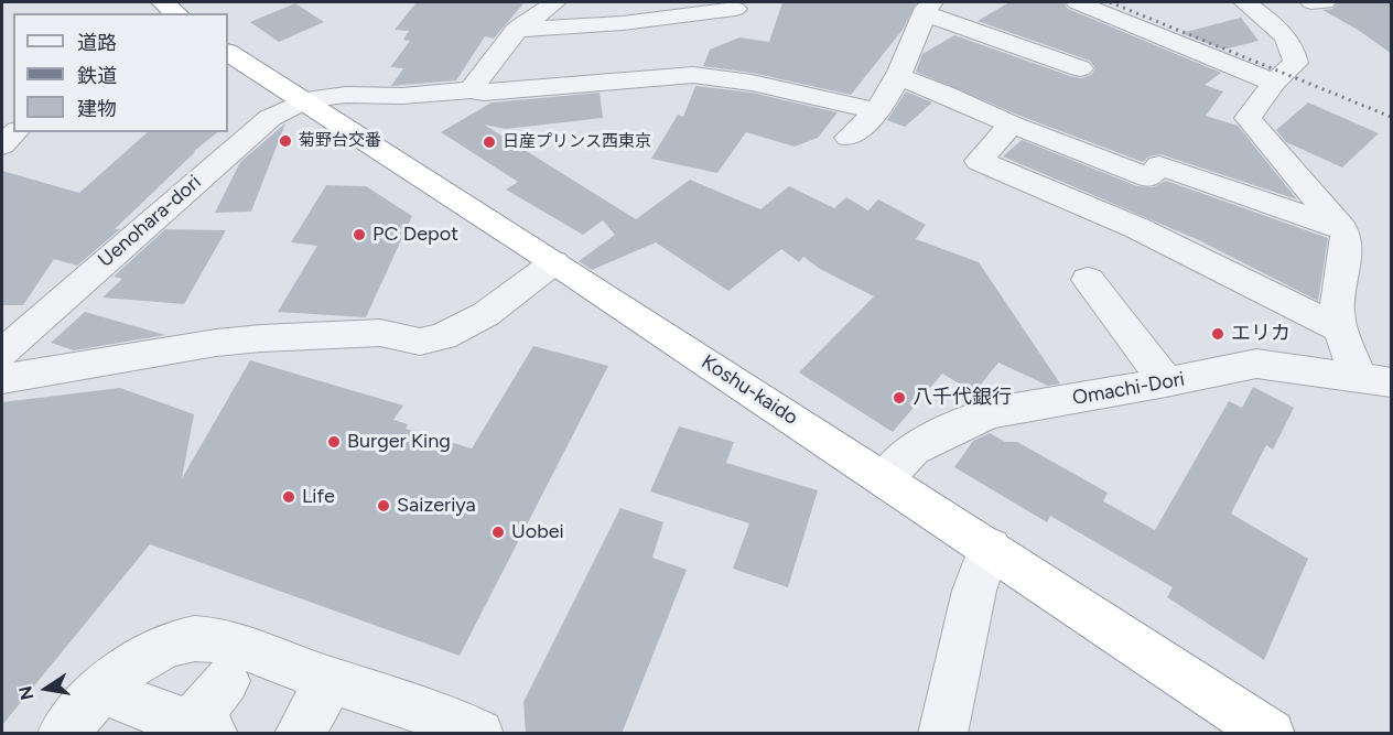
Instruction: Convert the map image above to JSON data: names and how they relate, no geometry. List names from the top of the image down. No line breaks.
{"streets":{"highway":["Koshu-kaido"],"street":["Uenohara-dori","Omachi-Dori"]},"crossings":[["Uenohara-dori","Koshu-kaido"],["Omachi-Dori","Koshu-kaido"]],"places":["菊野台交番","日産プリンス西東京","PC Depot","エリカ","八千代銀行","Burger King","Life","Saizeriya","Uobei"],"legend":["道路","鉄道","建物"],"north":"left"}
